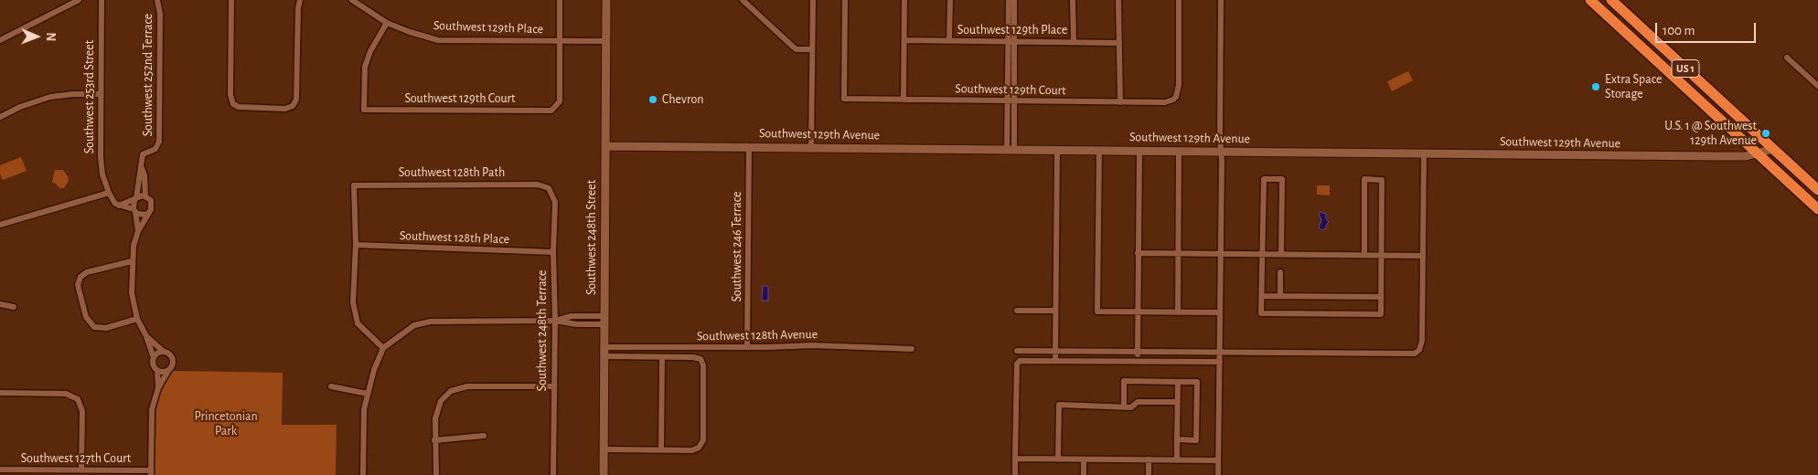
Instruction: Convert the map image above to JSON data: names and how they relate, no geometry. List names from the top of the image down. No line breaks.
{"streets":{"highway":["US 1"],"street":["Southwest 129th Place","Southwest 252nd Terrace","Southwest 129th Court","Southwest 253rd Street","Southwest 129th Avenue","Southwest 128th Path","Southwest 128th Place","Southwest 248th Street","Southwest 246 Terrace","Southwest 248th Terrace","Southwest 128th Avenue","Southwest 127th Court"]},"crossings":[["Southwest 129th Place","Southwest 129th Court"],["Southwest 129th Place","Southwest 248th Street"],["US 1","Southwest 129th Avenue"],["Southwest 129th Avenue","Southwest 248th Street"],["Southwest 129th Avenue","Southwest 246 Terrace"],["Southwest 128th Path","Southwest 128th Place"],["Southwest 128th Path","Southwest 248th Terrace"],["Southwest 128th Place","Southwest 248th Terrace"],["Southwest 248th Street","Southwest 128th Avenue"],["Southwest 246 Terrace","Southwest 128th Avenue"]],"parks":["Princetonian Park"],"places":["Extra Space Storage","Chevron","U.S. 1 @ Southwest 129th Avenue"],"scale_bar":"100 m","north":"right"}
